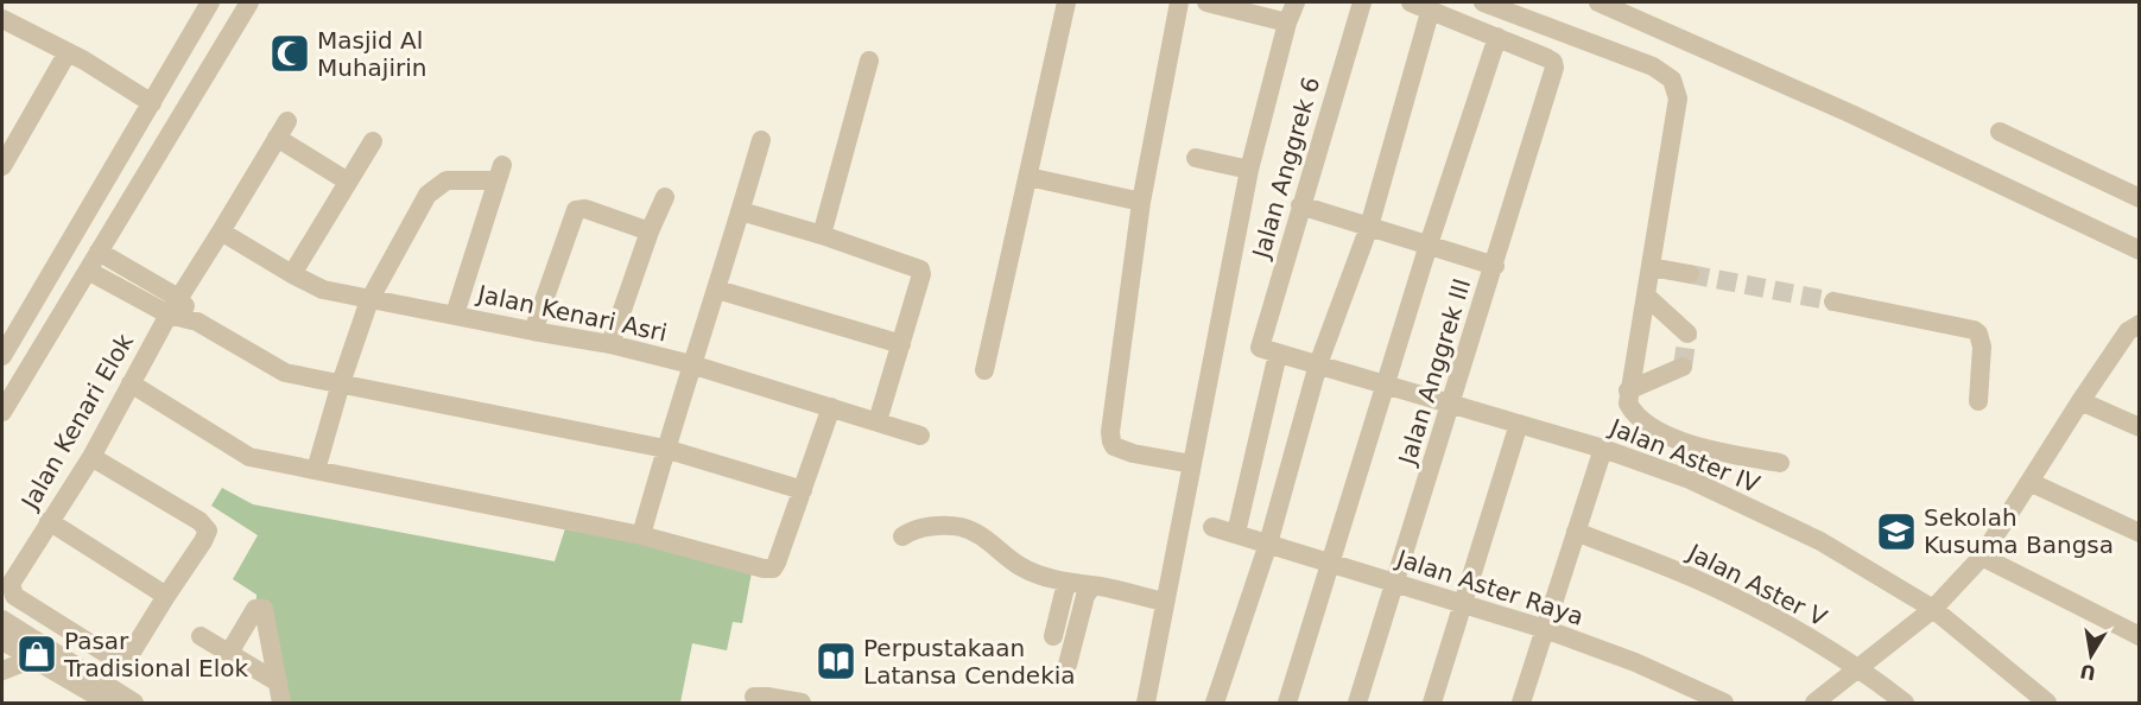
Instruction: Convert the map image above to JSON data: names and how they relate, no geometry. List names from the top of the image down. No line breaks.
{"streets":{"street":["Jalan Anggrek 6","Jalan Kenari Asri","Jalan Anggrek III","Jalan Kenari Elok","Jalan Aster IV","Jalan Aster V","Jalan Aster Raya"]},"crossings":[["Jalan Anggrek 6","Jalan Aster IV"],["Jalan Anggrek 6","Jalan Aster Raya"],["Jalan Kenari Asri","Jalan Kenari Elok"],["Jalan Anggrek III","Jalan Aster IV"],["Jalan Anggrek III","Jalan Aster Raya"]],"places":{"mosque":["Masjid Al Muhajirin"],"school or university":["Sekolah Kusuma Bangsa"],"shop":["Pasar Tradisional Elok"],"library":["Perpustakaan Latansa Cendekia"]},"north":"bottom"}
